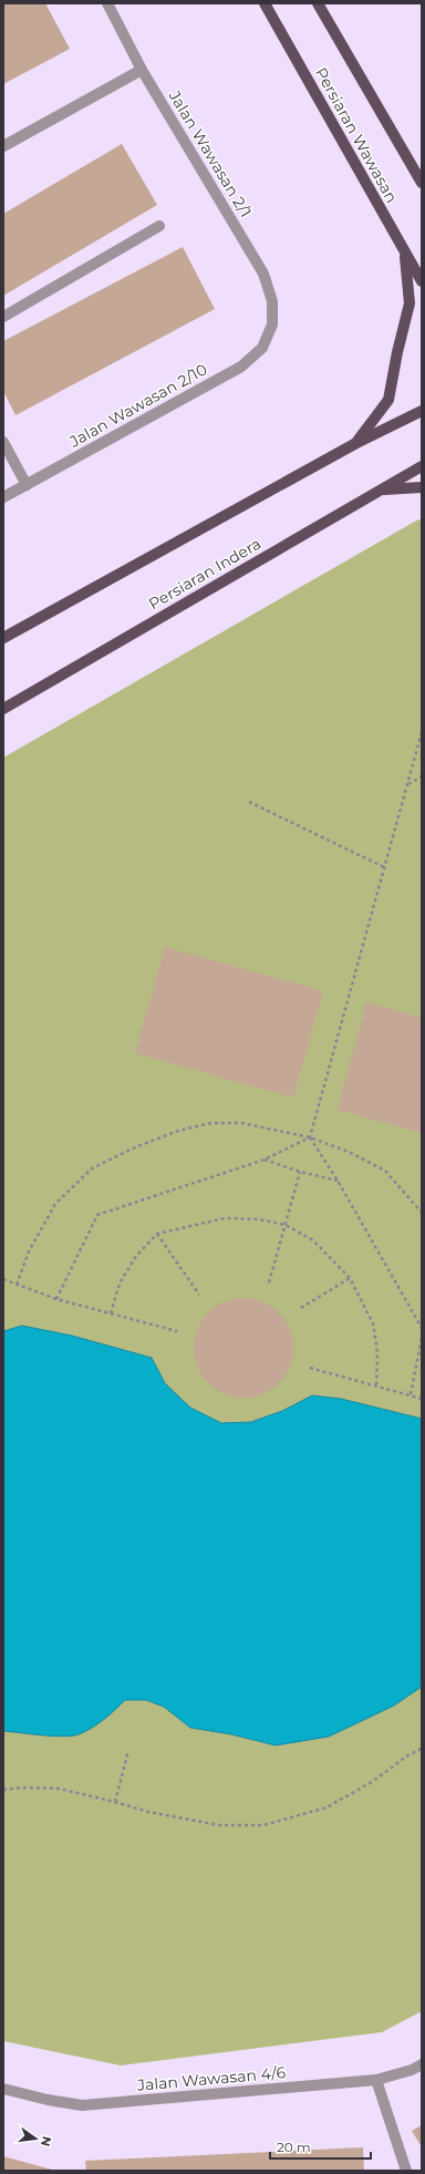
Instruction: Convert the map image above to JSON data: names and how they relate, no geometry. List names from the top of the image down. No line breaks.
{"streets":{"main road":["Persiaran Wawasan","Persiaran Indera"],"street":["Jalan Wawasan 2/1","Jalan Wawasan 2/10","Jalan Wawasan 4/6"]},"crossings":[["Jalan Wawasan 2/1","Jalan Wawasan 2/10"]],"scale_bar":"20 m","north":"right"}
